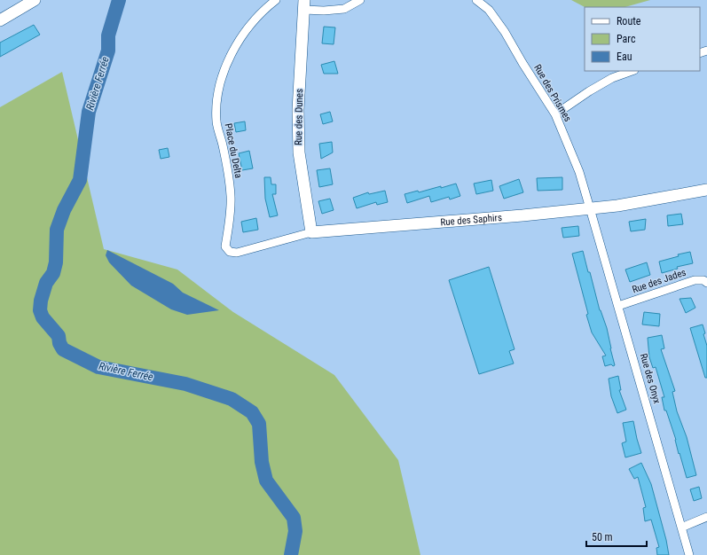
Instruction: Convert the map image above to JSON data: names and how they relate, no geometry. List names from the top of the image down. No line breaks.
{"streets":{"street":["Rue des Prismes","Rue des Dunes","Place du Delta","Rue des Saphirs","Rue des Jades","Rue des Onyx"]},"crossings":[["Rue des Prismes","Rue des Saphirs"],["Rue des Prismes","Rue des Onyx"],["Rue des Dunes","Rue des Saphirs"],["Place du Delta","Rue des Saphirs"],["Rue des Saphirs","Rue des Onyx"],["Rue des Jades","Rue des Onyx"]],"water":["Rivière Ferrée"],"legend":["Route","Parc","Eau"],"scale_bar":"50 m"}
